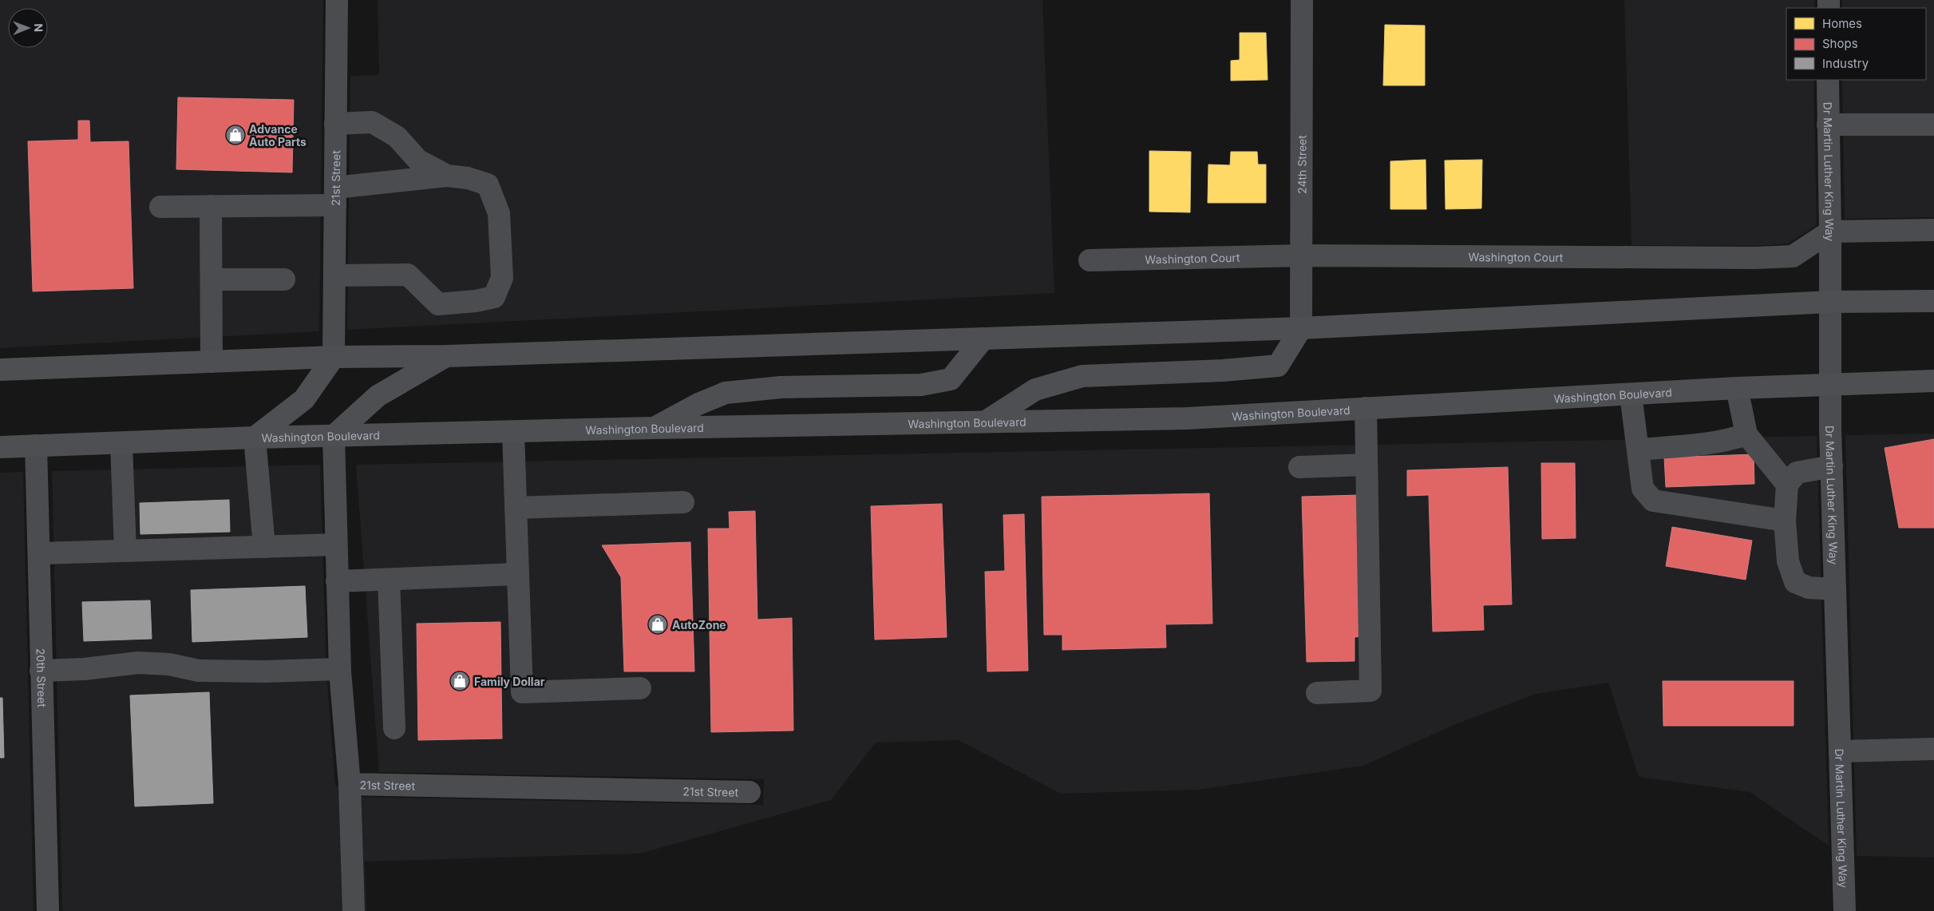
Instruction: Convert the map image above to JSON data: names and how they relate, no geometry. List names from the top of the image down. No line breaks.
{"streets":{"main road":["Washington Boulevard"],"street":["24th Street","Dr Martin Luther King Way","21st Street","Washington Court","20th Street"]},"crossings":[["24th Street","Washington Court"],["Dr Martin Luther King Way","Washington Court"],["Dr Martin Luther King Way","Washington Boulevard"],["21st Street","Washington Boulevard"],["Washington Boulevard","20th Street"]],"places":{"shop":["Advance Auto Parts","AutoZone","Family Dollar"]},"legend":["Homes","Shops","Industry"],"north":"right"}
